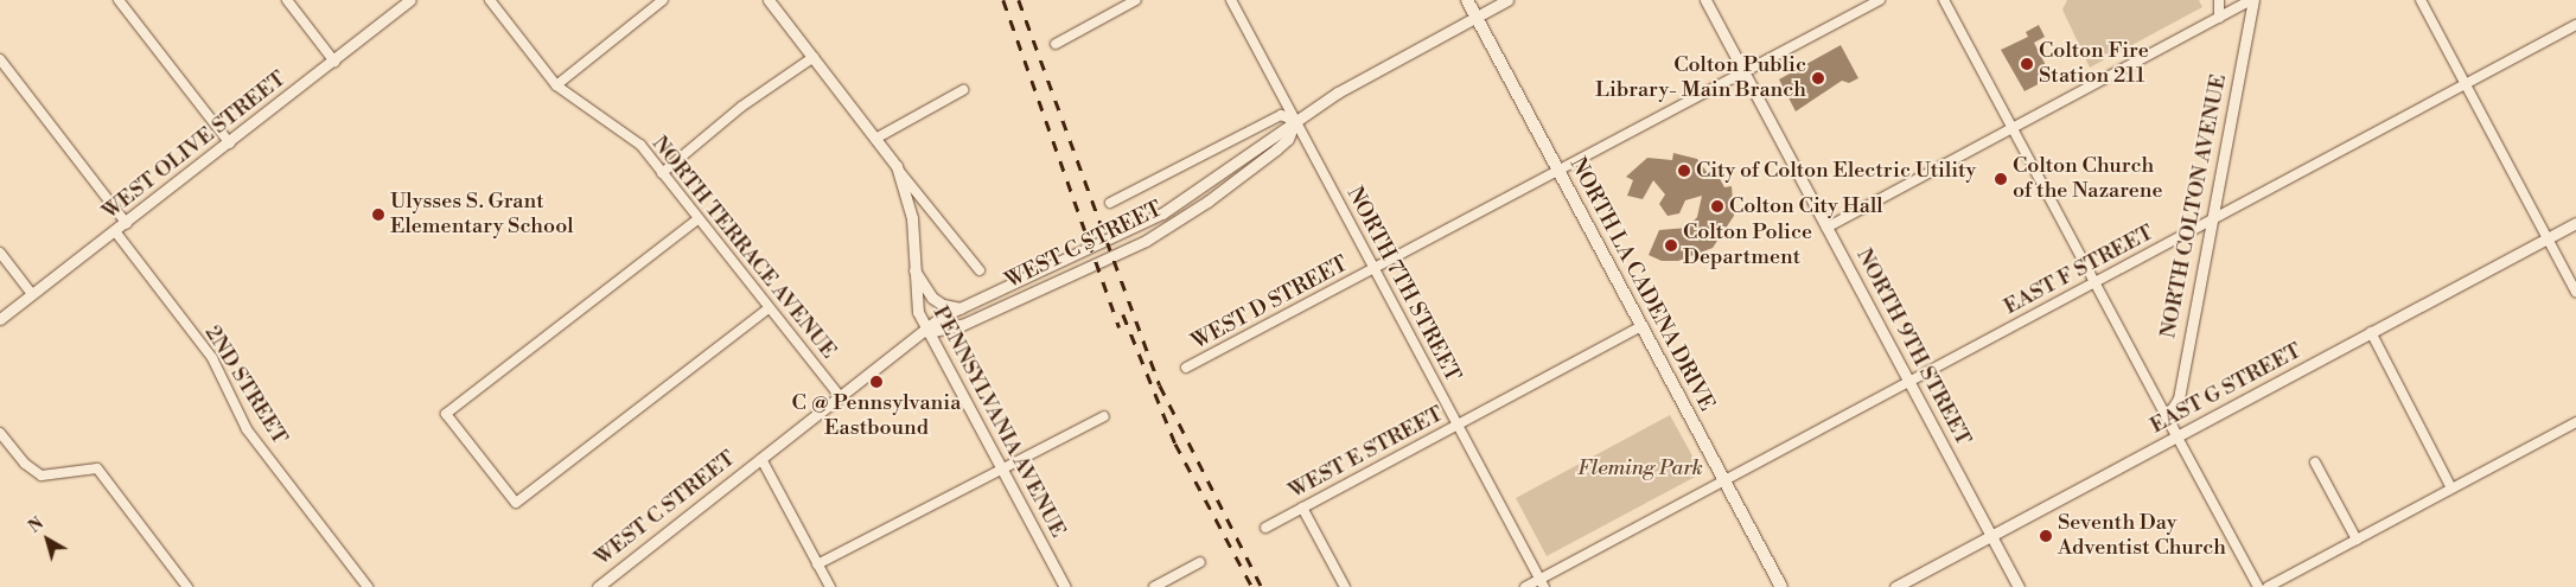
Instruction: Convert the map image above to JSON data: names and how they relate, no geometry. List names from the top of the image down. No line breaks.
{"streets":{"main road":["NORTH LA CADENA DRIVE"],"street":["WEST OLIVE STREET","NORTH COLTON AVENUE","WEST C STREET","NORTH TERRACE AVENUE","EAST F STREET","NORTH 7TH STREET","WEST D STREET","NORTH 9TH STREET","2ND STREET","EAST G STREET","PENNSYLVANIA AVENUE","WEST E STREET"]},"crossings":[["WEST OLIVE STREET","2ND STREET"],["NORTH COLTON AVENUE","EAST F STREET"],["WEST C STREET","NORTH TERRACE AVENUE"],["WEST C STREET","NORTH 7TH STREET"],["WEST C STREET","NORTH LA CADENA DRIVE"],["WEST C STREET","PENNSYLVANIA AVENUE"],["EAST F STREET","NORTH 7TH STREET"],["EAST F STREET","NORTH LA CADENA DRIVE"],["EAST F STREET","NORTH 9TH STREET"],["NORTH 7TH STREET","WEST D STREET"],["NORTH 7TH STREET","WEST E STREET"],["NORTH LA CADENA DRIVE","WEST D STREET"],["NORTH LA CADENA DRIVE","WEST E STREET"],["WEST D STREET","NORTH 9TH STREET"],["NORTH 9TH STREET","EAST G STREET"]],"parks":["Fleming Park"],"places":["Colton Fire Station 211","Colton Public Library- Main Branch","City of Colton Electric Utility","Colton Church of the Nazarene","Colton City Hall","Ulysses S. Grant Elementary School","Colton Police Department","C @ Pennsylvania Eastbound","Seventh Day Adventist Church"],"north":"top left"}
